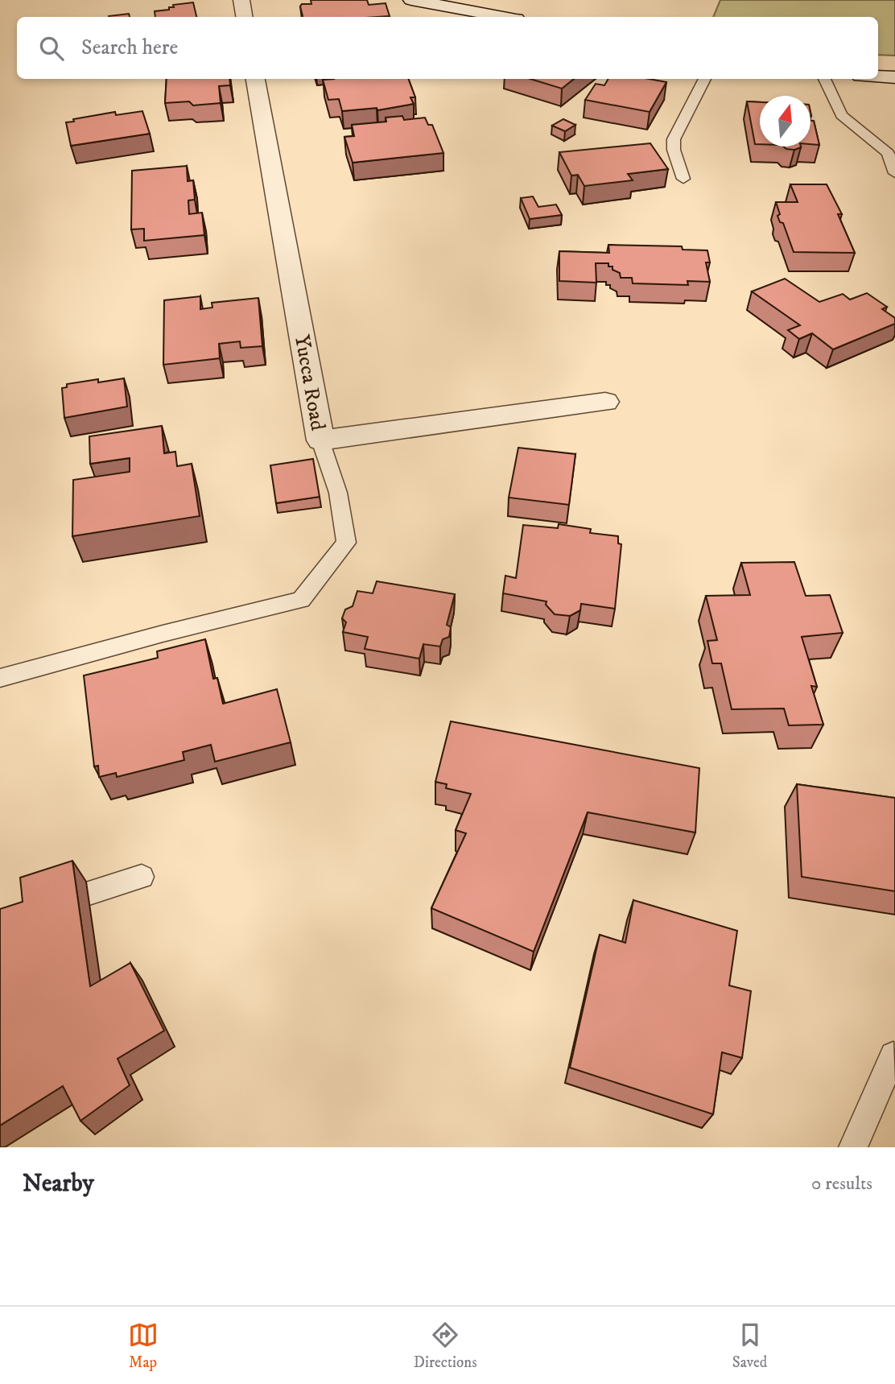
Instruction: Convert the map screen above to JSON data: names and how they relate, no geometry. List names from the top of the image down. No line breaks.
{"streets":{"street":["Yucca Road"]},"north":"top","page":{"search":"Search here","heading":["Nearby","0 results"],"nav":["Map","Directions","Saved"]}}
